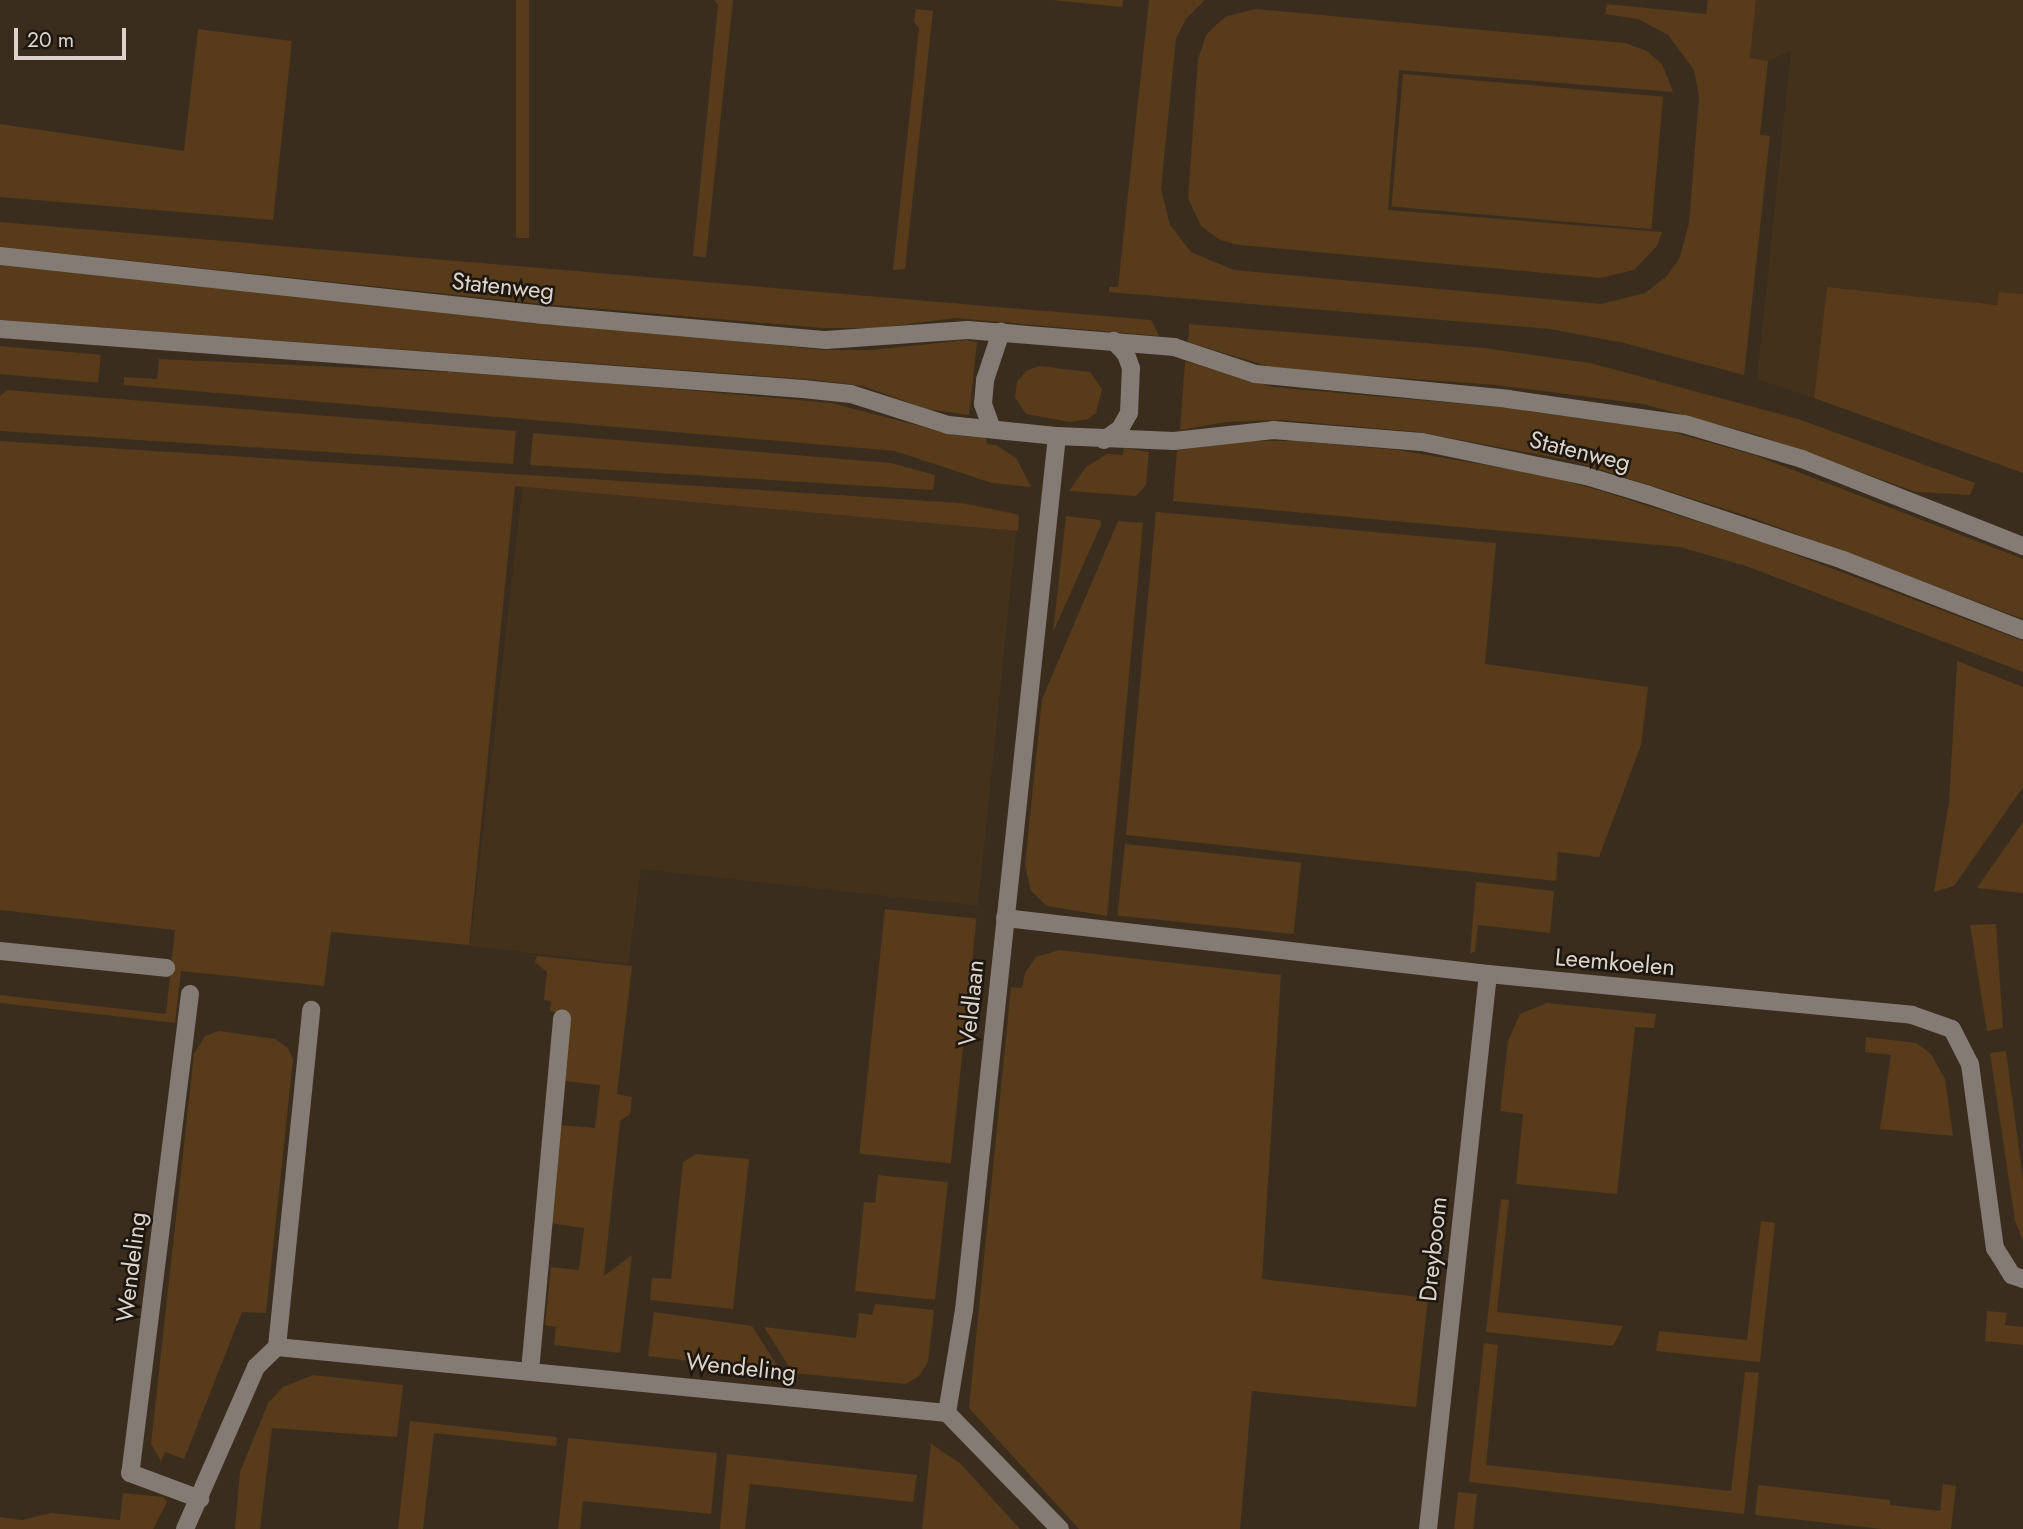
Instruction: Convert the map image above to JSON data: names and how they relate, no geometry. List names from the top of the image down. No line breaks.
{"streets":{"street":["Statenweg","Leemkoelen","Veldlaan","Dreyboom","Wendeling"]},"crossings":[["Statenweg","Veldlaan"],["Leemkoelen","Veldlaan"],["Leemkoelen","Dreyboom"],["Veldlaan","Wendeling"]],"scale_bar":"20 m"}
